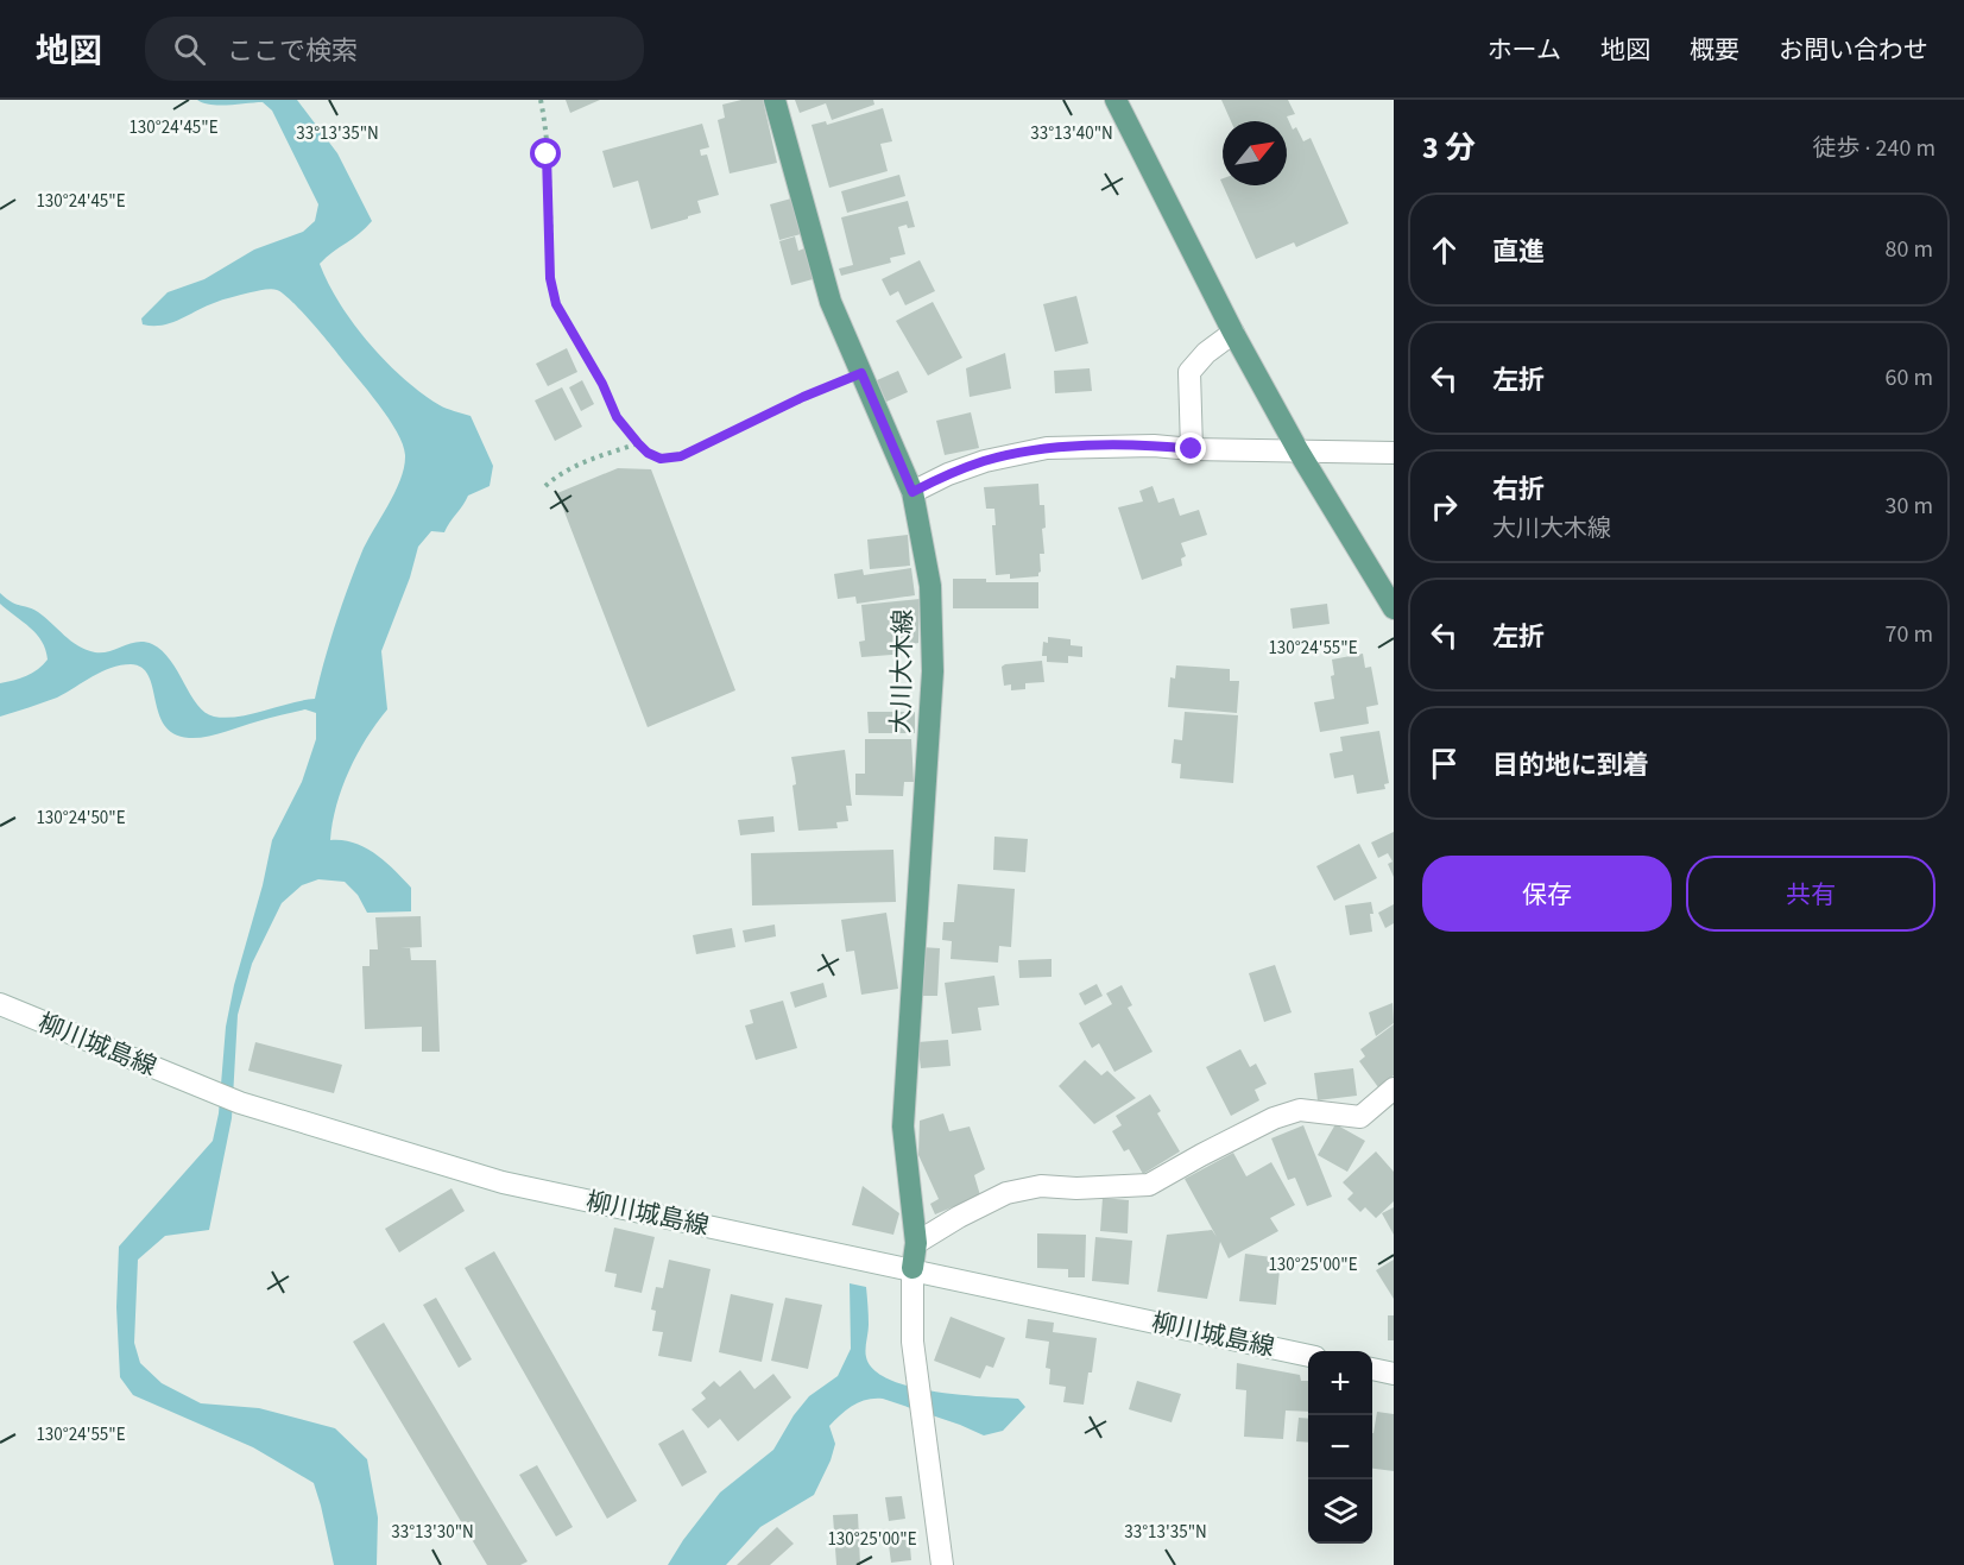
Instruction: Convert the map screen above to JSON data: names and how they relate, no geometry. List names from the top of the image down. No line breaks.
{"streets":{"main road":["大川大木線"],"street":["柳川城島線"]},"crossings":[["大川大木線","柳川城島線"]],"north":"top right","page":{"header":"地図","search":"ここで検索","nav":["ホーム","地図","概要","お問い合わせ"],"heading":["3 分","徒歩 · 240 m"],"list":[["直進","80 m"],["左折","60 m"],["右折","大川大木線","30 m"],["左折","70 m"],"目的地に到着"],"buttons":["保存","共有"],"map_buttons":["+","−"]},"coordinates":["130°24'45\"E","33°13'35\"N","33°13'40\"N","130°24'55\"E","130°24'50\"E","130°25'00\"E","33°13'30\"N"]}
